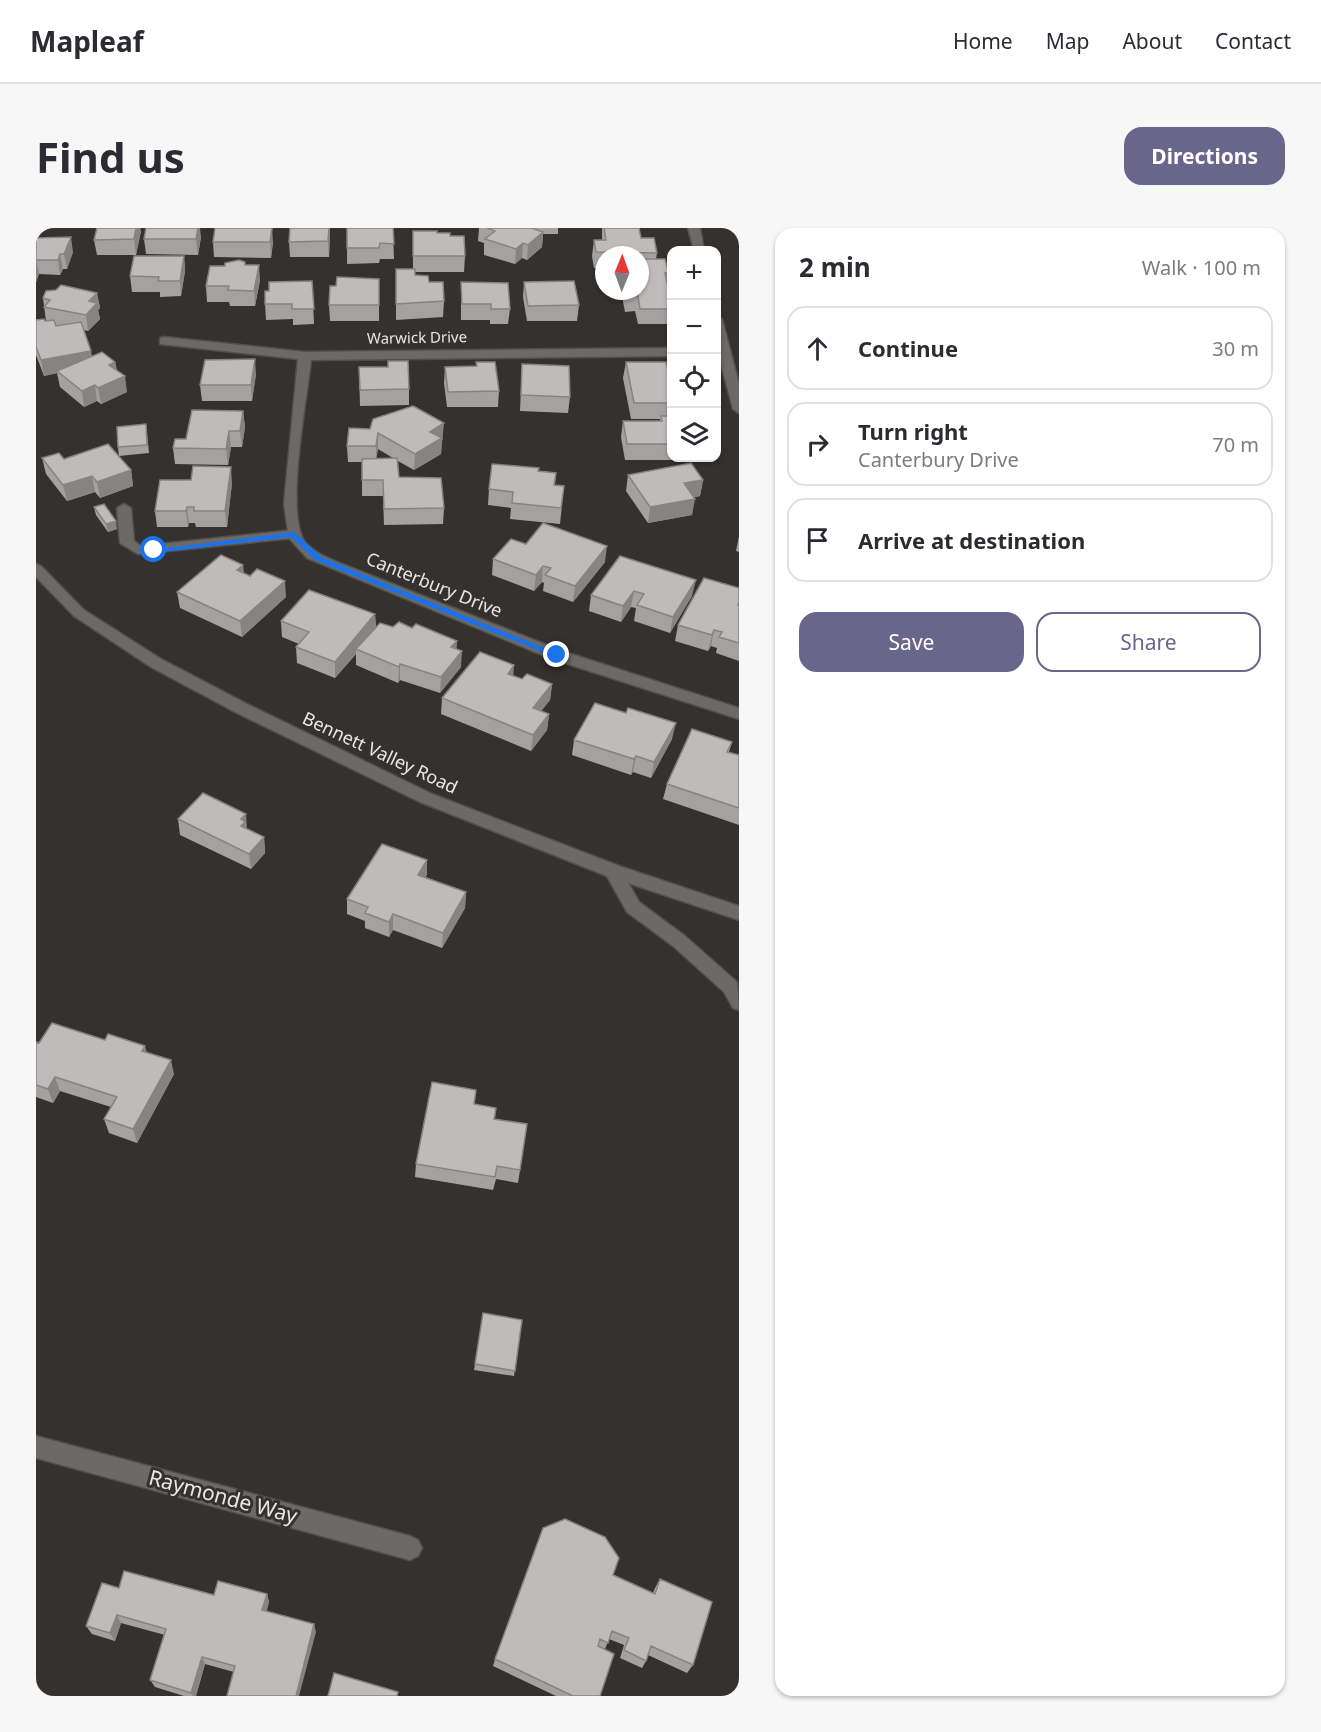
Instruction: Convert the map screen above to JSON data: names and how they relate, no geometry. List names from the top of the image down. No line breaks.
{"streets":{"street":["Warwick Drive","Canterbury Drive","Bennett Valley Road","Raymonde Way"]},"north":"top","page":{"header":"Mapleaf","nav":["Home","Map","About","Contact"],"buttons":["Directions",["Save","Share"]],"title":"Find us","heading":["2 min","Walk · 100 m"],"map_buttons":["+","−"],"list":[["Continue","30 m"],["Turn right","Canterbury Drive","70 m"],"Arrive at destination"]}}
